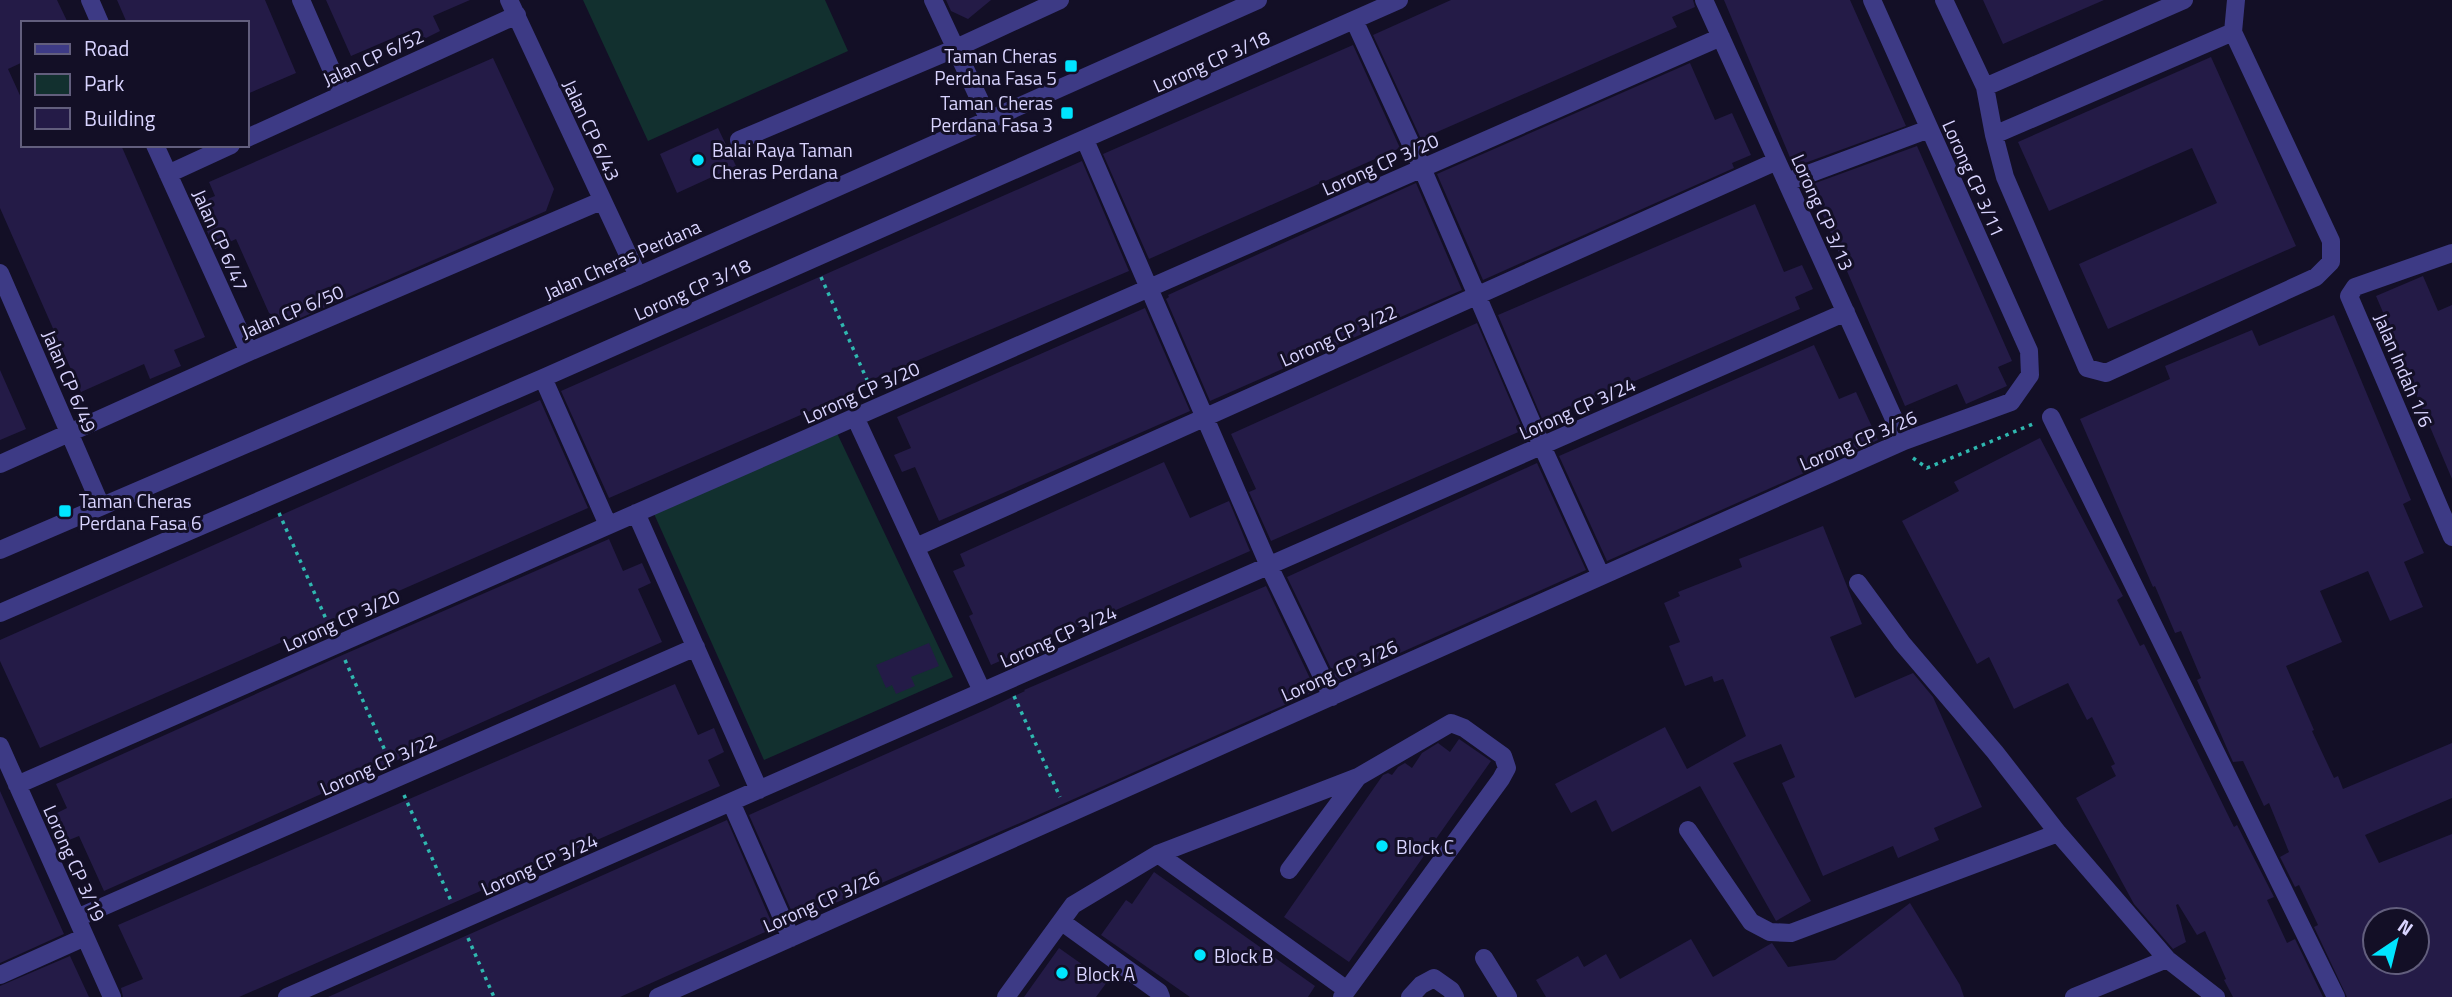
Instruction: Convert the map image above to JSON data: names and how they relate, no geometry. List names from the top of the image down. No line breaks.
{"streets":{"street":["Jalan CP 6/52","Lorong CP 3/18","Jalan CP 6/43","Lorong CP 3/20","Lorong CP 3/11","Lorong CP 3/13","Jalan CP 6/47","Jalan Cheras Perdana","Jalan CP 6/50","Lorong CP 3/22","Jalan Indah 1/6","Jalan CP 6/49","Lorong CP 3/24","Lorong CP 3/26","Lorong CP 3/19"]},"crossings":[["Jalan CP 6/52","Jalan CP 6/43"],["Jalan CP 6/43","Jalan Cheras Perdana"],["Jalan CP 6/43","Jalan CP 6/50"],["Lorong CP 3/20","Lorong CP 3/13"],["Lorong CP 3/20","Lorong CP 3/19"],["Lorong CP 3/11","Lorong CP 3/26"],["Lorong CP 3/13","Lorong CP 3/22"],["Lorong CP 3/13","Lorong CP 3/24"],["Lorong CP 3/13","Lorong CP 3/26"],["Jalan CP 6/47","Jalan CP 6/50"],["Jalan Cheras Perdana","Jalan CP 6/49"],["Jalan CP 6/50","Jalan CP 6/49"],["Lorong CP 3/22","Lorong CP 3/19"]],"places":{"transit":["Taman Cheras Perdana Fasa 5","Taman Cheras Perdana Fasa 3","Taman Cheras Perdana Fasa 6"],"other":["Balai Raya Taman Cheras Perdana","Block C","Block B","Block A"]},"legend":["Road","Park","Building"],"north":"top right"}
